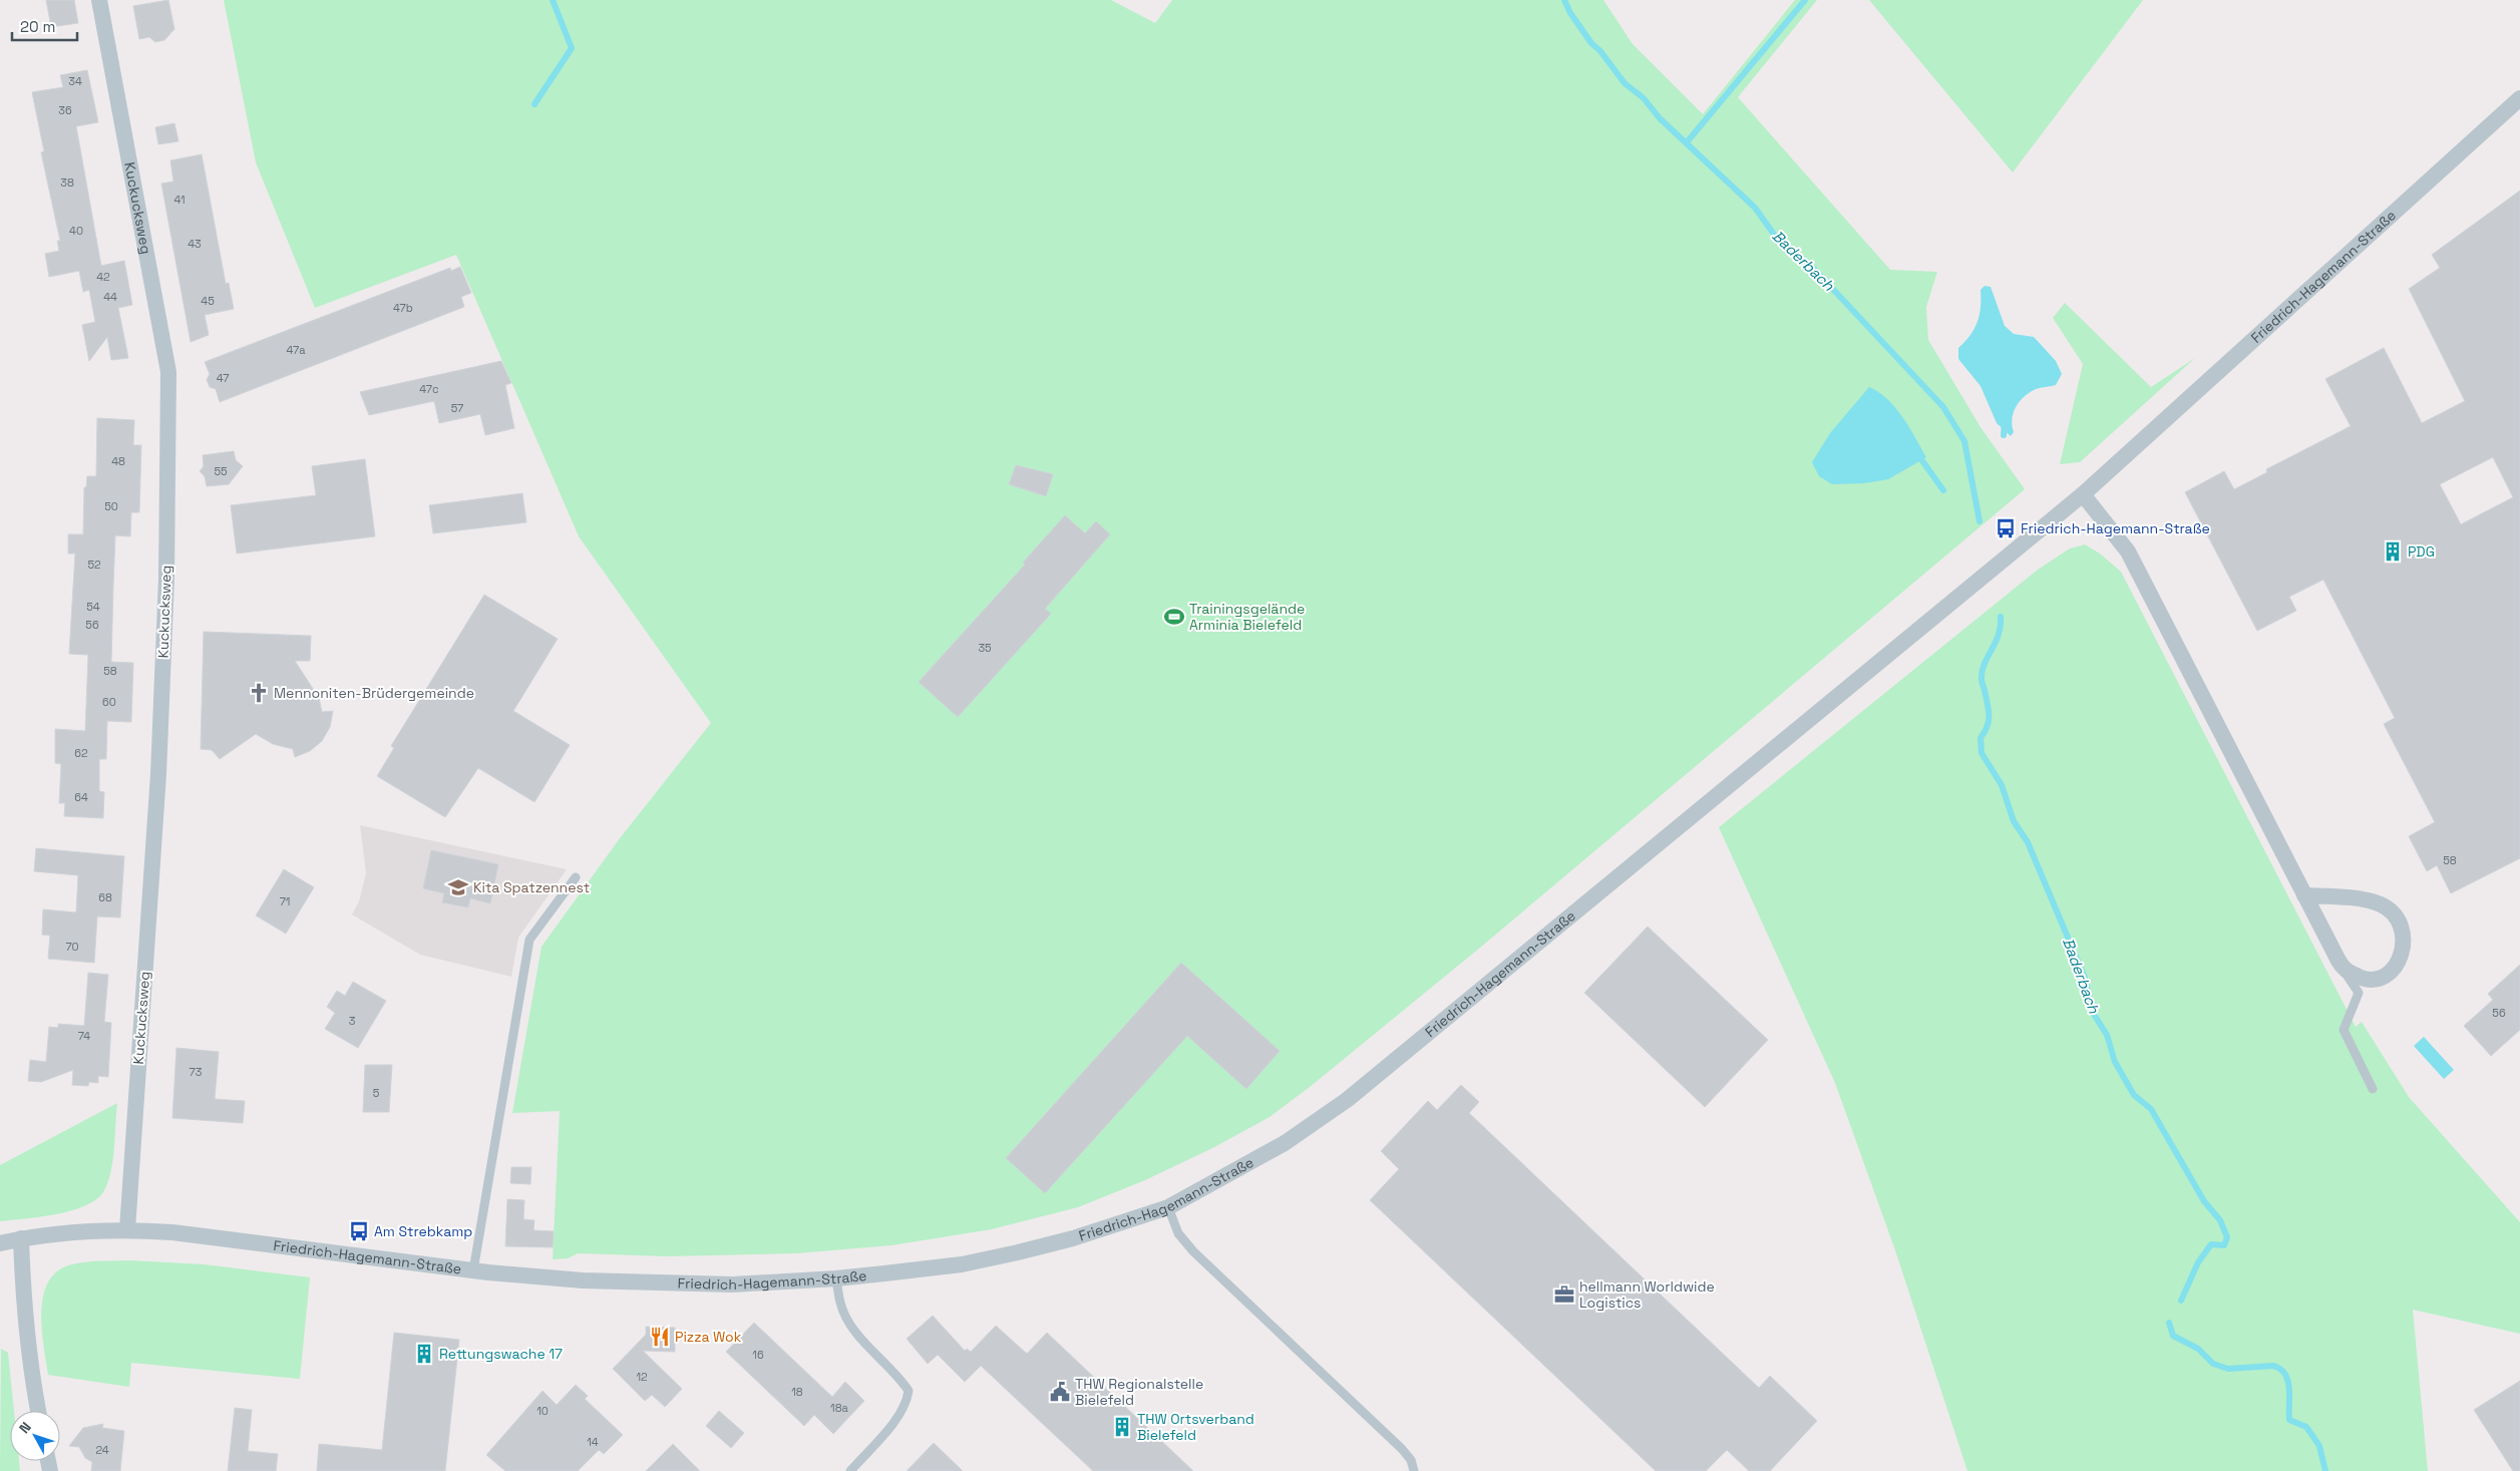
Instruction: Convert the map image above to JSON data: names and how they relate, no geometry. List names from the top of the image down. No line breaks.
{"streets":{"street":["Kuckucksweg","Friedrich-Hagemann-Straße"]},"crossings":[["Kuckucksweg","Friedrich-Hagemann-Straße"]],"water":["Baderbach"],"places":{"bus stop":["Friedrich-Hagemann-Straße","Am Strebkamp"],"building":["PDG","Rettungswache 17","THW Ortsverband Bielefeld"],"sports":["Trainingsgelände Arminia Bielefeld"],"church":["Mennoniten-Brüdergemeinde"],"school or university":["Kita Spatzennest"],"office":["hellmann Worldwide Logistics"],"restaurant":["Pizza Wok"],"public building":["THW Regionalstelle Bielefeld"]},"house_numbers":["34","36","38","41","40","43","42","44","45","47b","47a","47","47c","57","48","55","50","52","54","56","35","58","60","62","64","58","68","71","70","56","3","74","73","5","16","12","18","18a","10","14","24"],"scale_bar":"20 m","north":"top left"}
